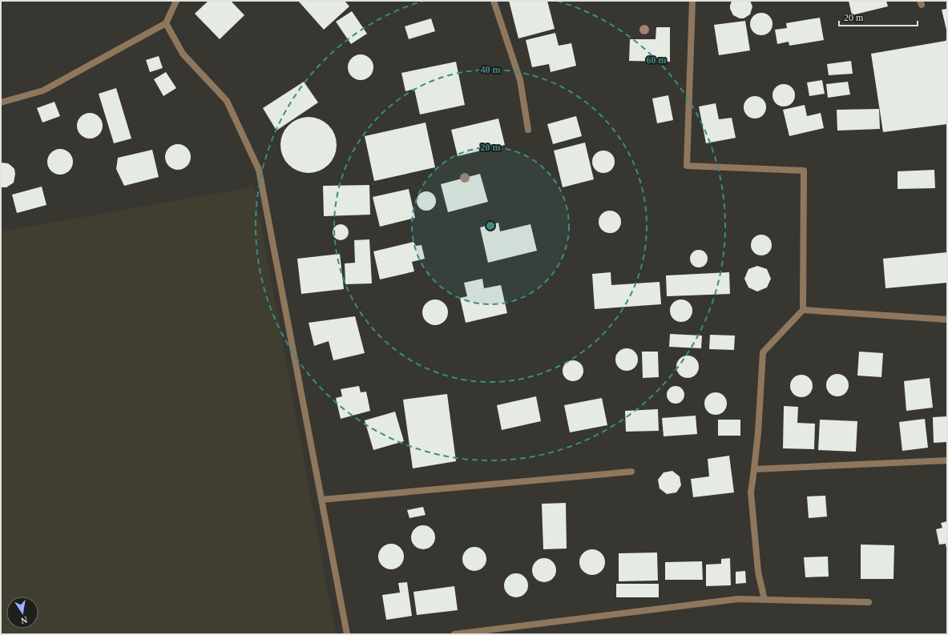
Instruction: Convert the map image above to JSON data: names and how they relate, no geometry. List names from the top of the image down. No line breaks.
{"scale_bar":"20 m","north":"bottom","rings":["60 m","40 m","20 m"]}
